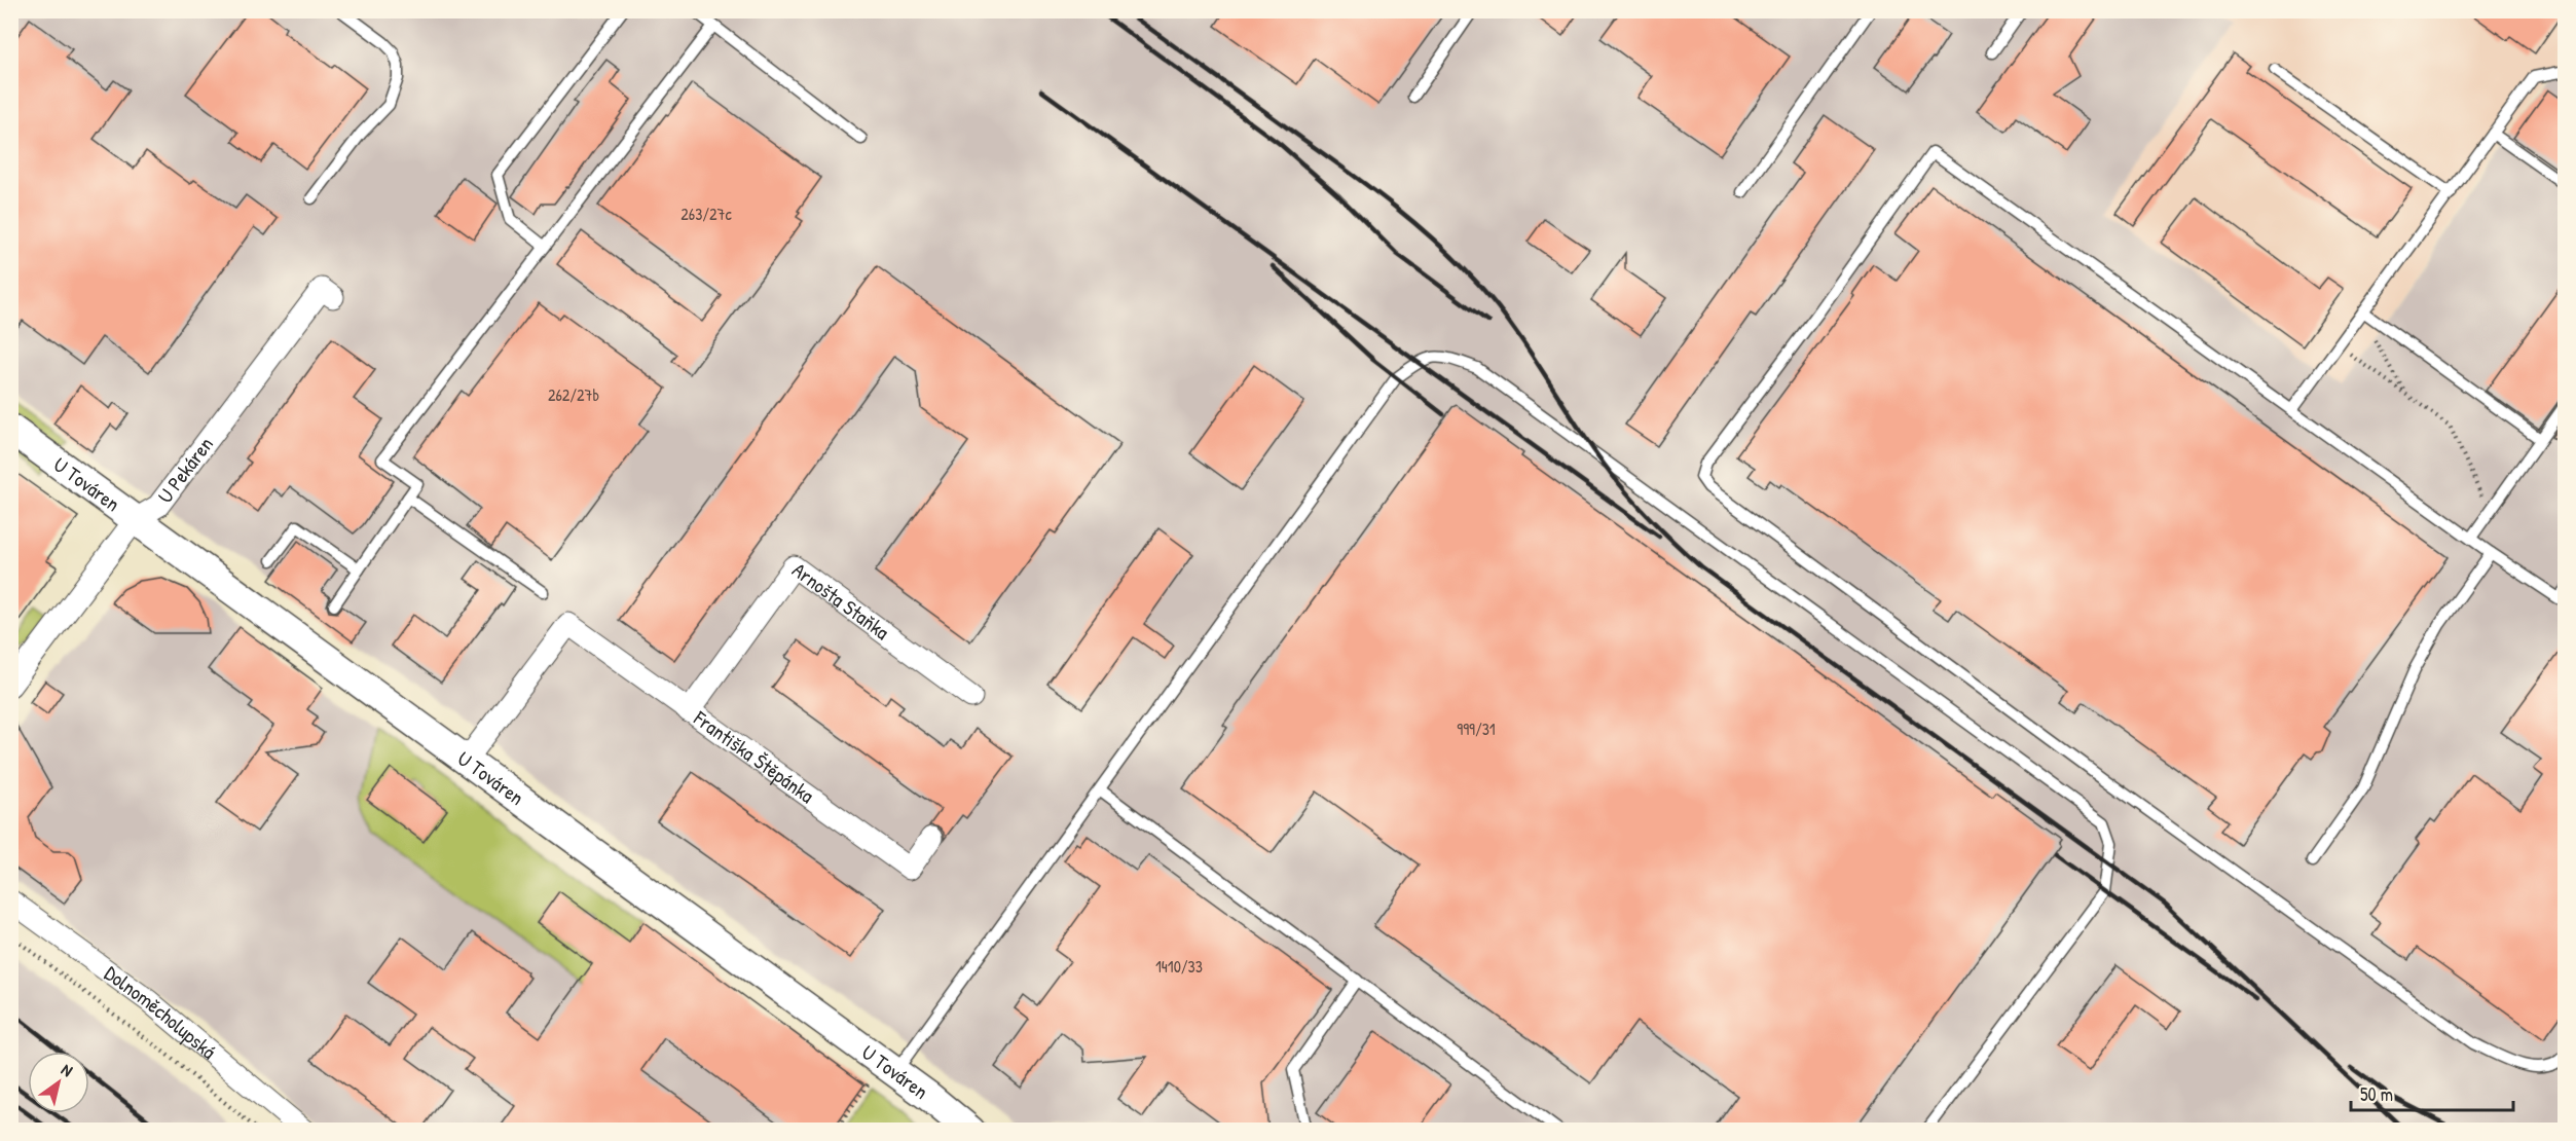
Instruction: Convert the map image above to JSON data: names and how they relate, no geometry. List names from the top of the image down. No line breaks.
{"streets":{"street":["U Pekáren","U Továren","Arnošta Staňka","Františka Štěpánka","Dolnoměcholupská"]},"crossings":[["U Pekáren","U Továren"],["U Továren","Františka Štěpánka"],["Arnošta Staňka","Františka Štěpánka"]],"house_numbers":["263/27c","262/27b","999/31","1410/33"],"scale_bar":"50 m","north":"top right"}
